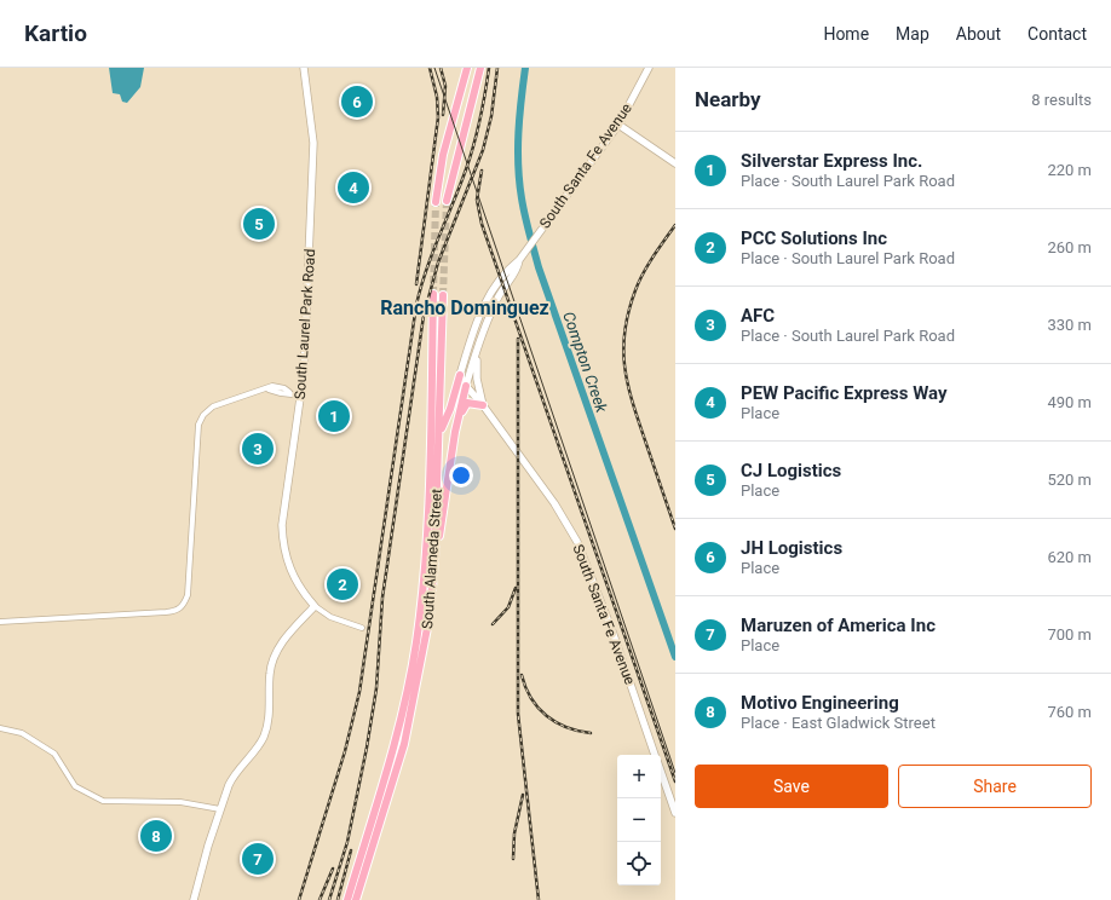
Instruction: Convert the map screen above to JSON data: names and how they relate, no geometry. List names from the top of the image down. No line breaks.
{"streets":{"main road":["South Santa Fe Avenue","South Laurel Park Road","South Alameda Street"]},"districts":["Rancho Dominguez"],"water":["Compton Creek"],"page":{"header":"Kartio","nav":["Home","Map","About","Contact"],"heading":["Nearby","8 results"],"pins":["6","4","5","1","3","2","8","7"],"list":[{"mark":"1","name":"Silverstar Express Inc.","note":"Place · South Laurel Park Road","value":"220 m"},{"mark":"2","name":"PCC Solutions Inc","note":"Place · South Laurel Park Road","value":"260 m"},{"mark":"3","name":"AFC","note":"Place · South Laurel Park Road","value":"330 m"},{"mark":"4","name":"PEW Pacific Express Way","note":"Place","value":"490 m"},{"mark":"5","name":"CJ Logistics","note":"Place","value":"520 m"},{"mark":"6","name":"JH Logistics","note":"Place","value":"620 m"},{"mark":"7","name":"Maruzen of America Inc","note":"Place","value":"700 m"},{"mark":"8","name":"Motivo Engineering","note":"Place · East Gladwick Street","value":"760 m"}],"buttons":["Save","Share"],"map_buttons":["+","−"]}}
